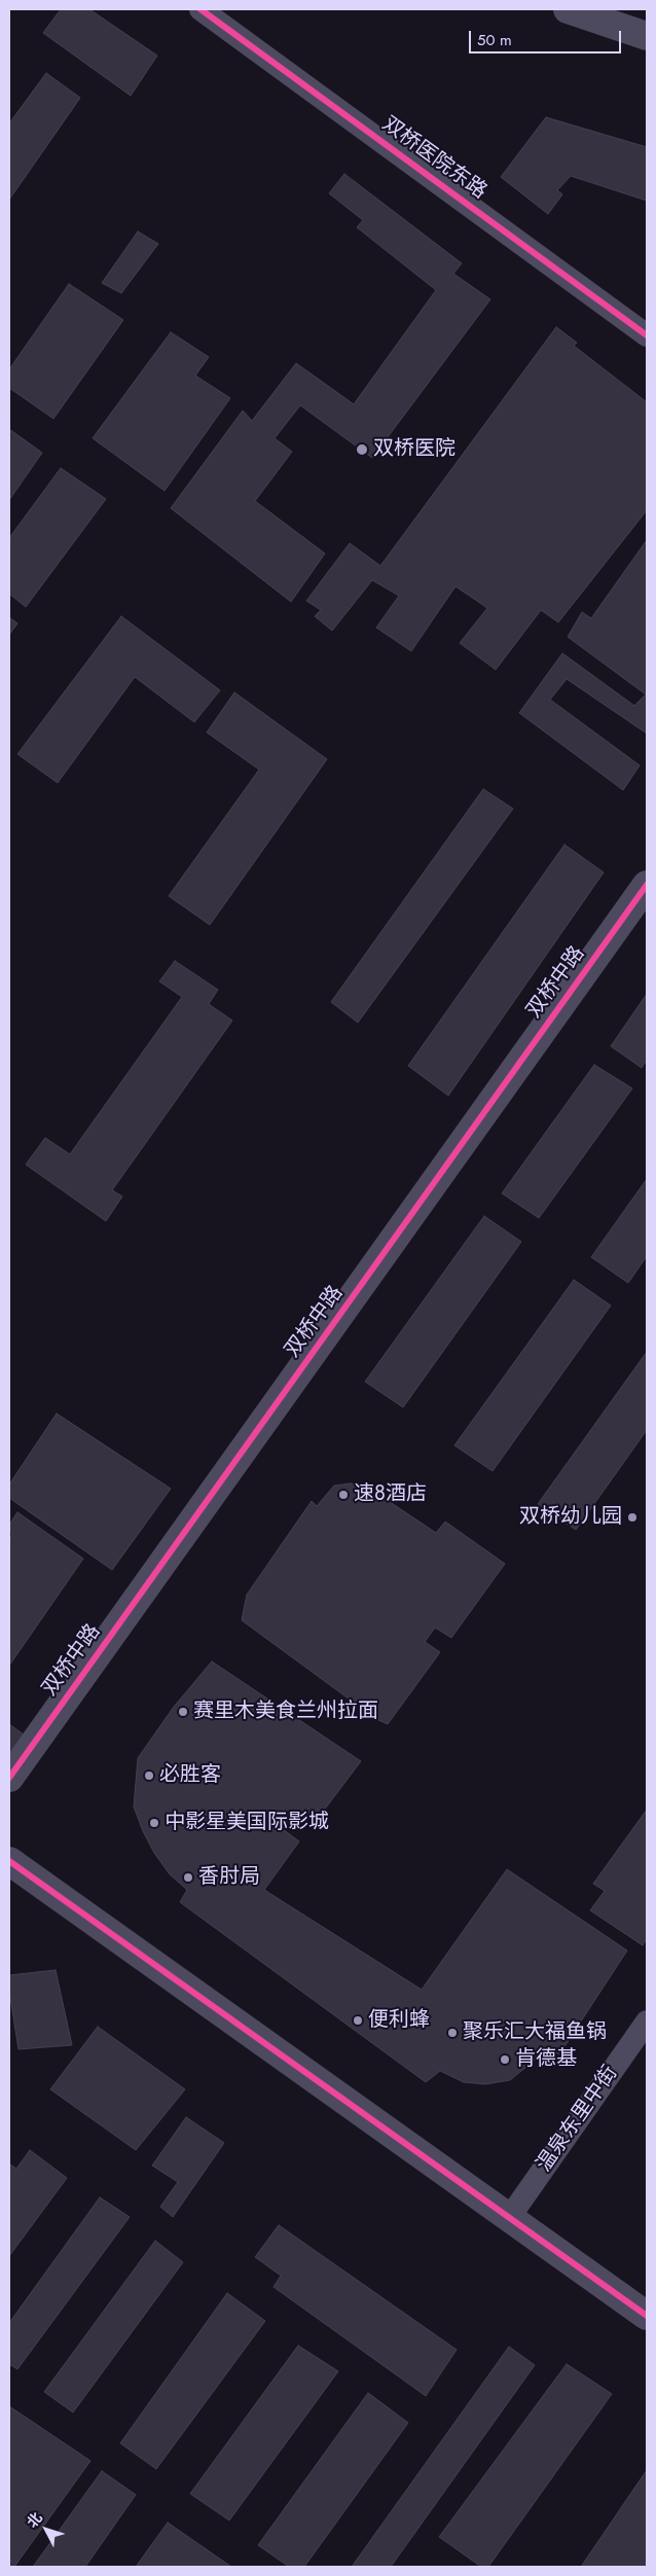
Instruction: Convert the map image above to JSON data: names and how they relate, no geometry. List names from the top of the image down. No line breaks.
{"streets":{"street":["双桥医院东路","双桥中路","温泉东里中街"]},"places":["双桥医院","速8酒店","双桥幼儿园","赛里木美食兰州拉面","必胜客","中影星美国际影城","香肘局","便利蜂","聚乐汇大福鱼锅","肯德基"],"scale_bar":"50 m","north":"top left"}
